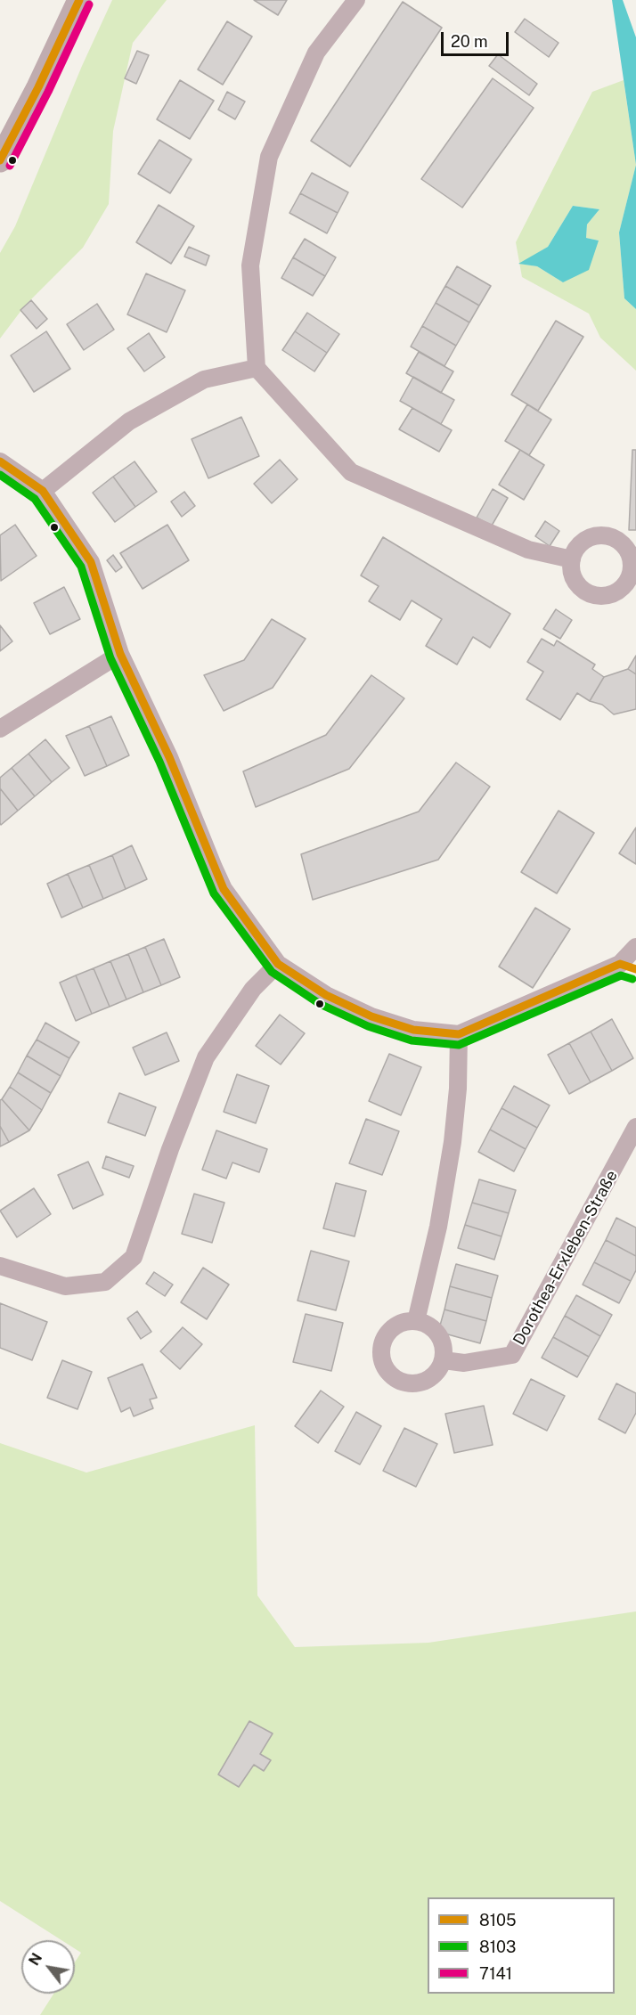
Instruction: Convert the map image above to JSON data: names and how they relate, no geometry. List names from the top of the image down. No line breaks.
{"streets":{"street":["Dorothea-Erxleben-Straße"]},"lines":["transit line 8105","transit line 7141","transit line 8103"],"legend":["8105","8103","7141"],"scale_bar":"20 m","north":"top left"}
